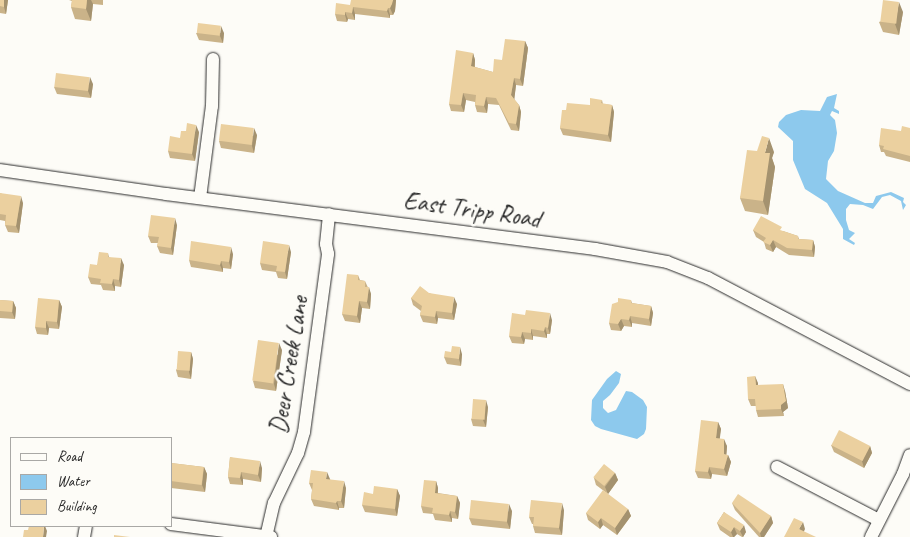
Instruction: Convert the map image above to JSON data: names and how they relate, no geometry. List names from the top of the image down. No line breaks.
{"streets":{"street":["East Tripp Road","Deer Creek Lane"]},"crossings":[["East Tripp Road","Deer Creek Lane"]],"legend":["Road","Water","Building"]}
